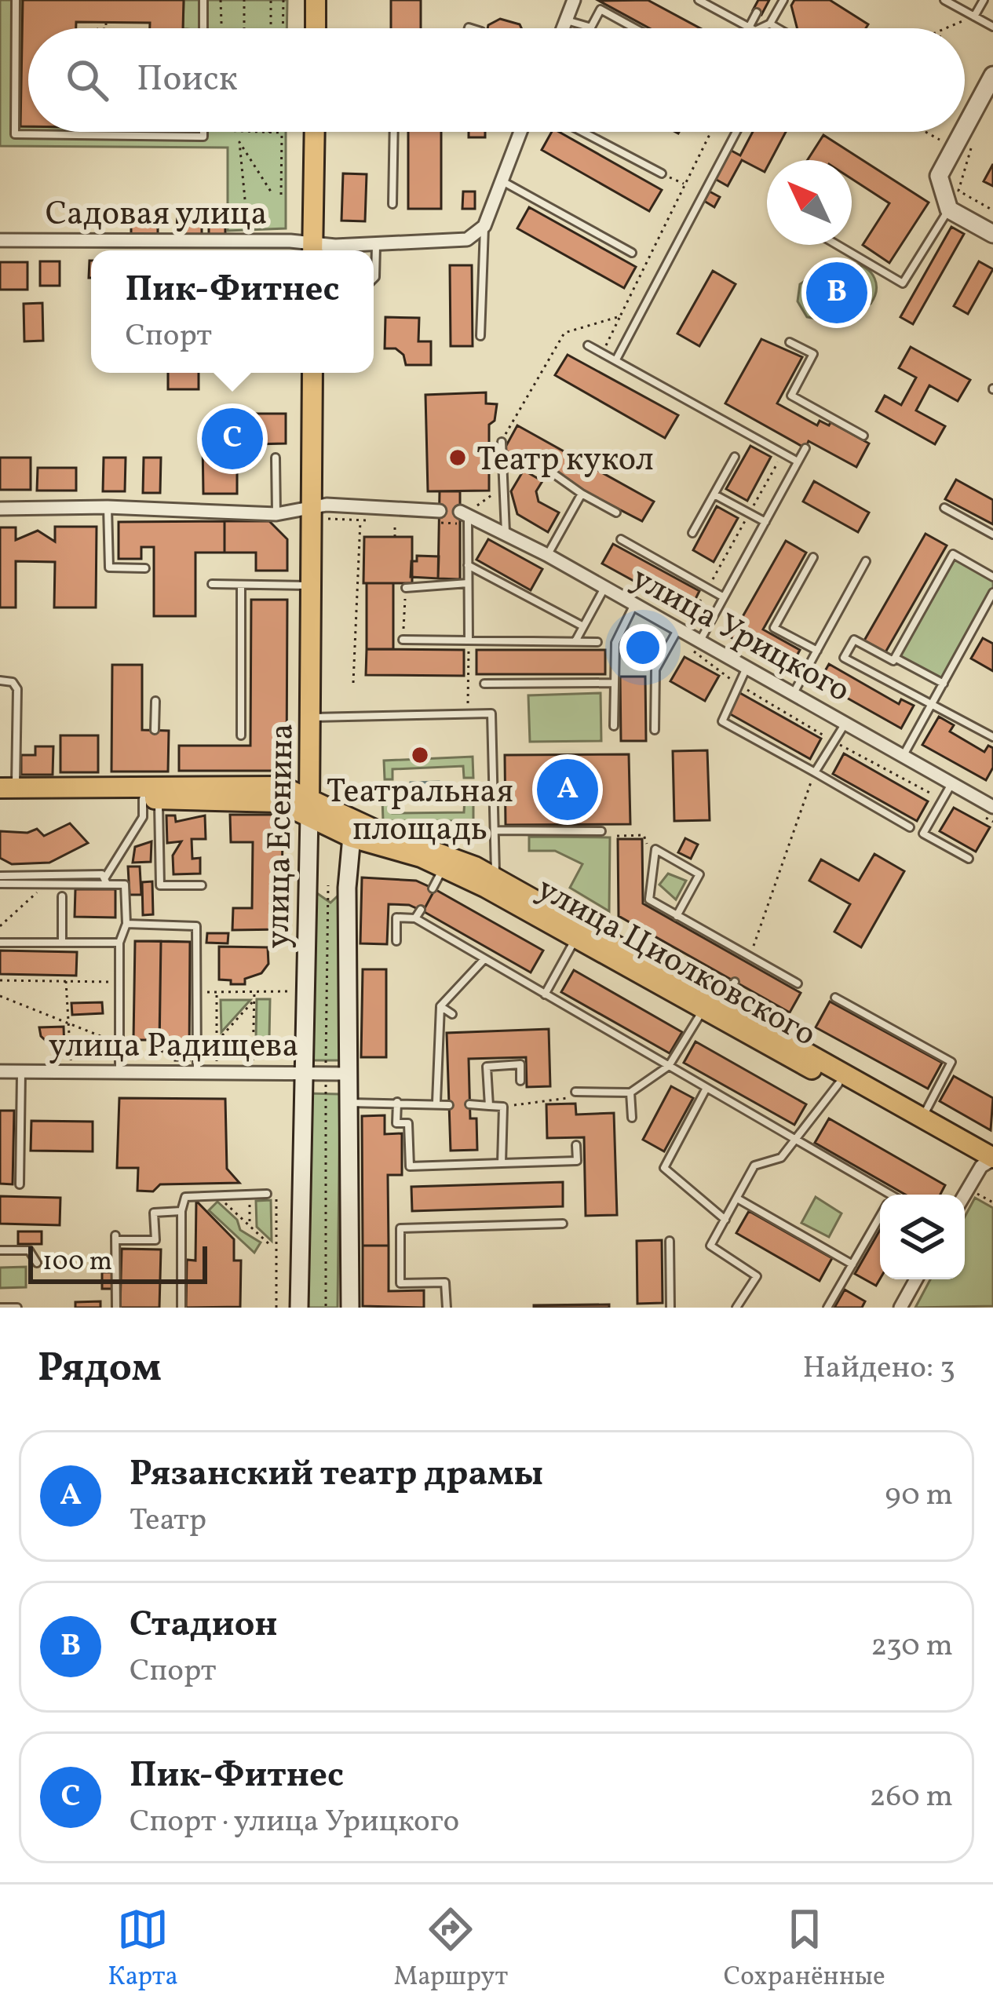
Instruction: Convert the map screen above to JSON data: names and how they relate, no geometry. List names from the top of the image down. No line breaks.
{"streets":{"main road":["улица Есенина","улица Циолковского"],"street":["Садовая улица","улица Урицкого","улица Радищева"]},"crossings":[["улица Есенина","улица Радищева"]],"places":["Театр кукол","Театральная площадь"],"scale_bar":"100 m","north":"top left","page":{"search":"Поиск","popup":["Пик-Фитнес","Спорт"],"pins":["B","C","A"],"scale":"100 m","heading":["Рядом","Найдено: 3"],"list":[{"mark":"A","name":"Рязанский театр драмы","note":"Театр","value":"90 m"},{"mark":"B","name":"Стадион","note":"Спорт","value":"230 m"},{"mark":"C","name":"Пик-Фитнес","note":"Спорт · улица Урицкого","value":"260 m"}],"nav":["Карта","Маршрут","Сохранённые"]}}
